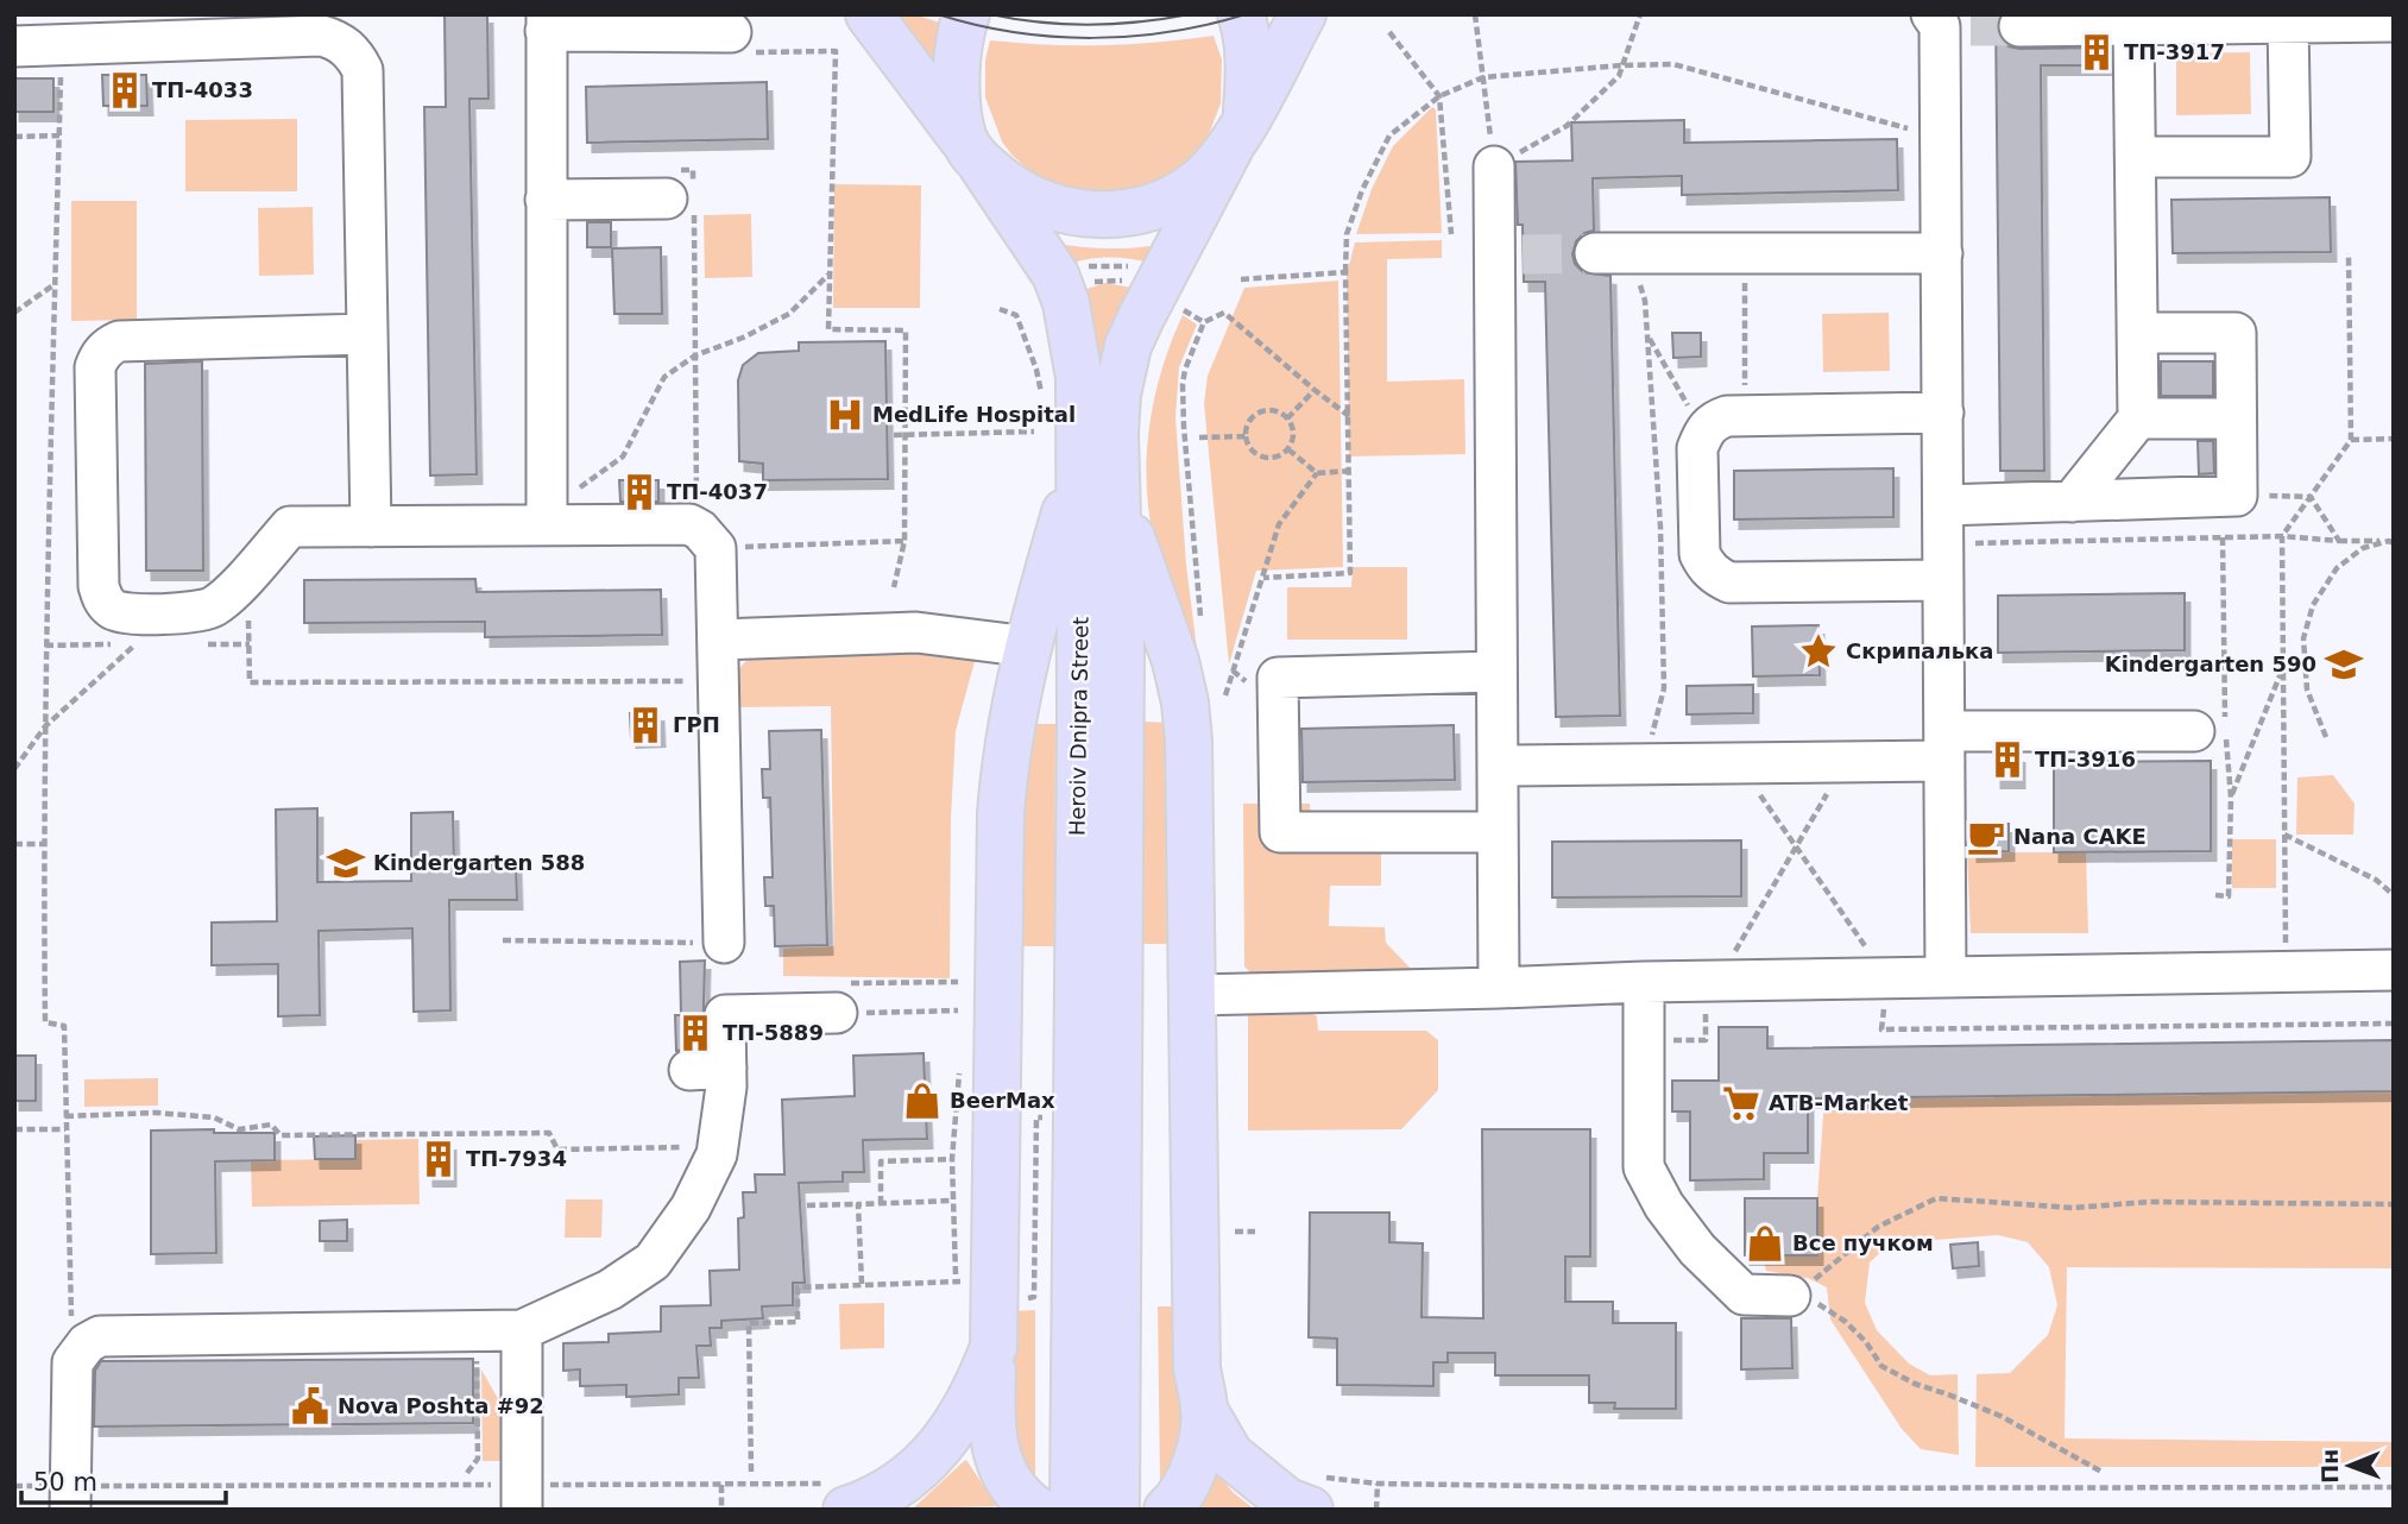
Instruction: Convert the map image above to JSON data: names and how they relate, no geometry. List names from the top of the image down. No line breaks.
{"streets":{"main road":["Heroiv Dnipra Street"]},"places":{"building":["ТП-3917","ТП-4033","ТП-4037","ГРП","ТП-3916","ТП-5889","ТП-7934"],"hospital":["MedLife Hospital"],"place":["Скрипалька"],"school or university":["Kindergarten 590","Kindergarten 588"],"cafe":["Nana CAKE"],"shop":["BeerMax","Все пучком"],"supermarket":["ATB-Market"],"public building":["Nova Poshta #92"]},"scale_bar":"50 m","north":"left"}
